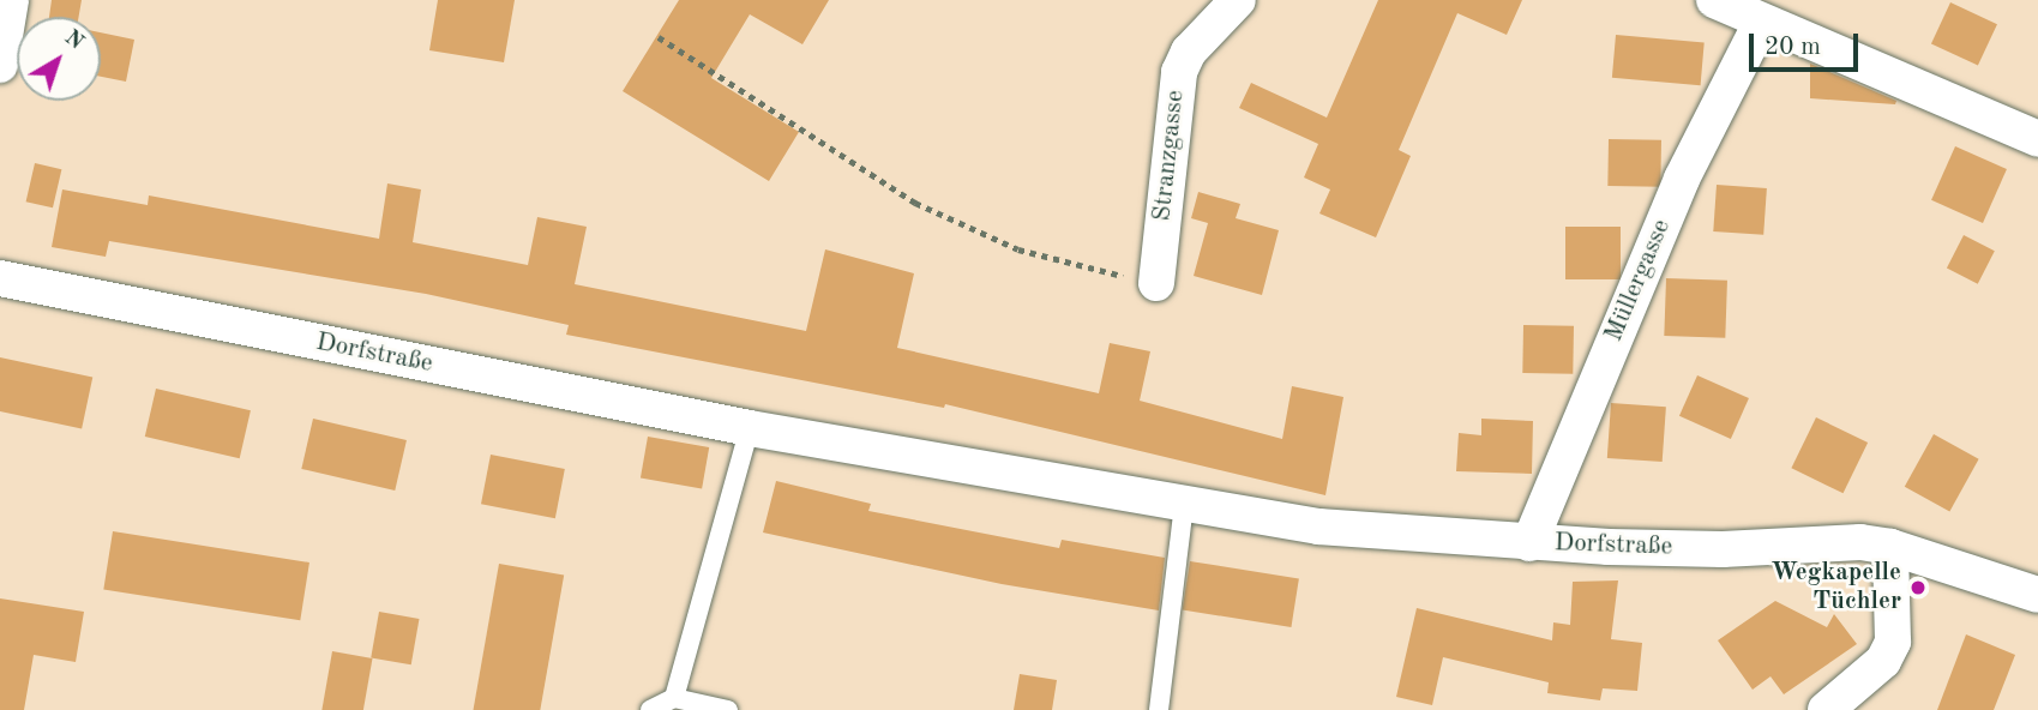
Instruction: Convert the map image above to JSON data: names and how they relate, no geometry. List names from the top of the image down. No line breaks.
{"streets":{"street":["Stranzgasse","Müllergasse","Dorfstraße"]},"crossings":[["Müllergasse","Dorfstraße"]],"places":["Wegkapelle Tüchler"],"scale_bar":"20 m","north":"top right"}
